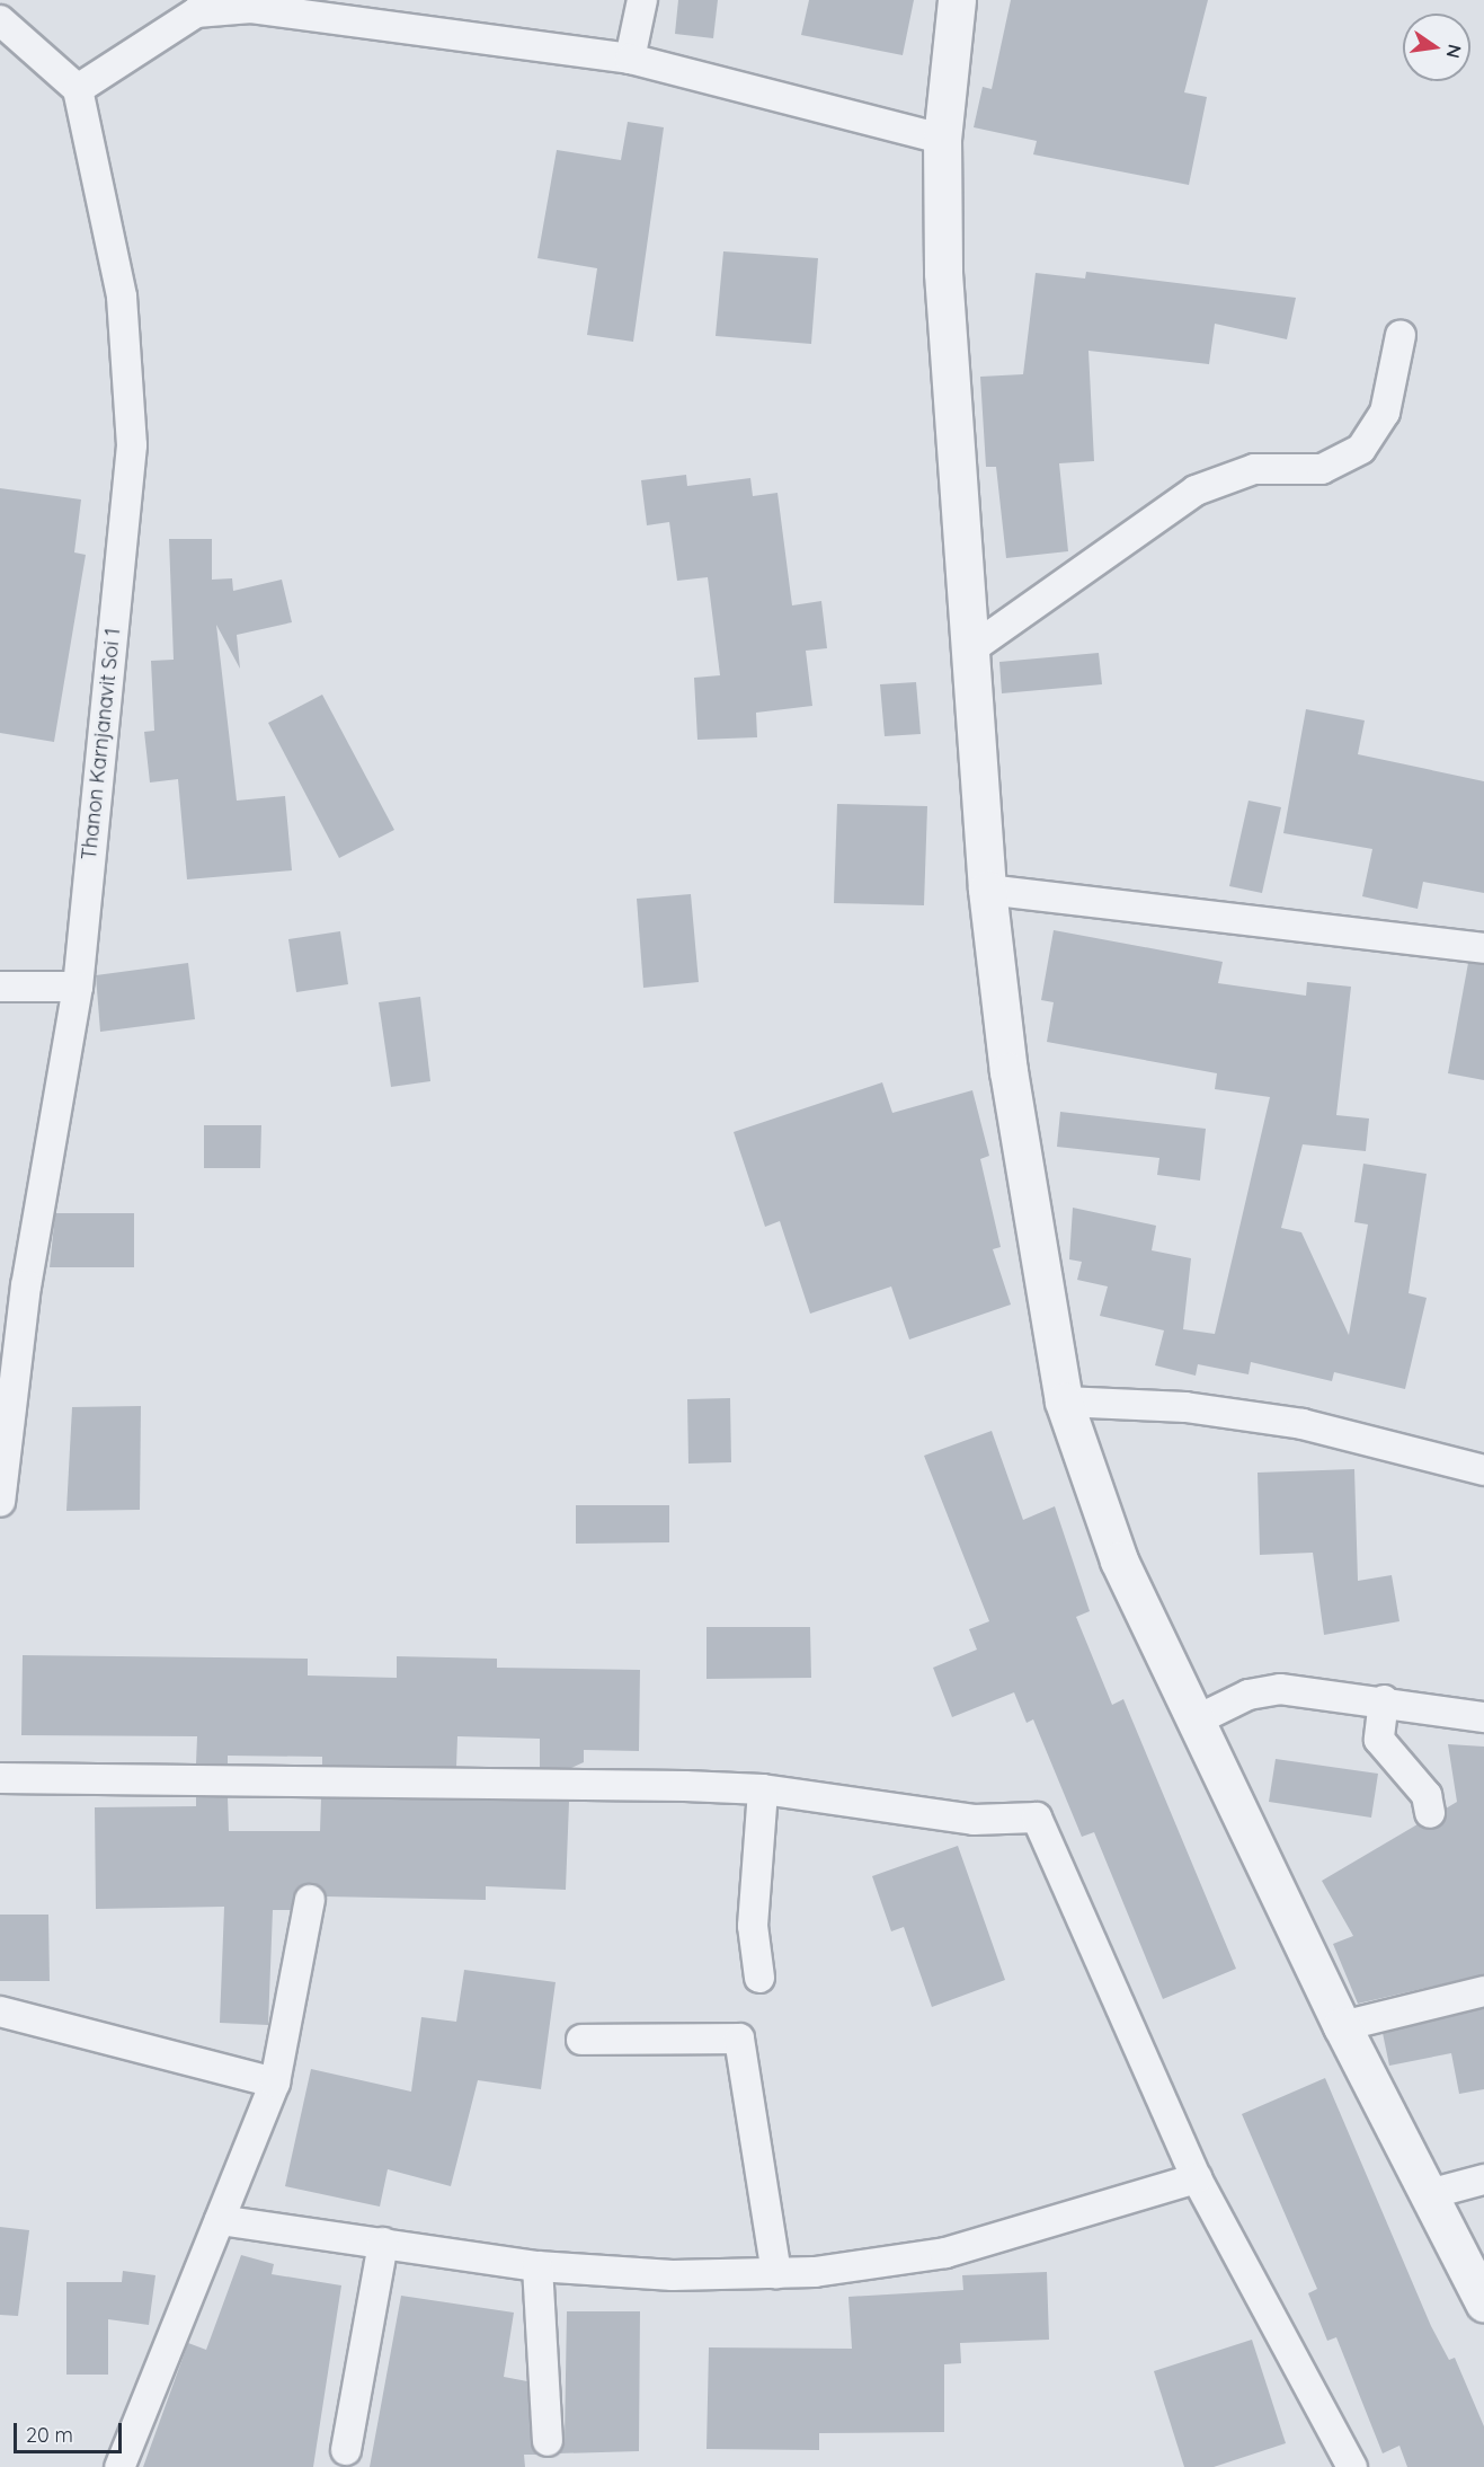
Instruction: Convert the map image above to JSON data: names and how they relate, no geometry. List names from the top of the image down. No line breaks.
{"streets":{"street":["Thanon Karnjanavit Soi 1"]},"scale_bar":"20 m","north":"right"}
